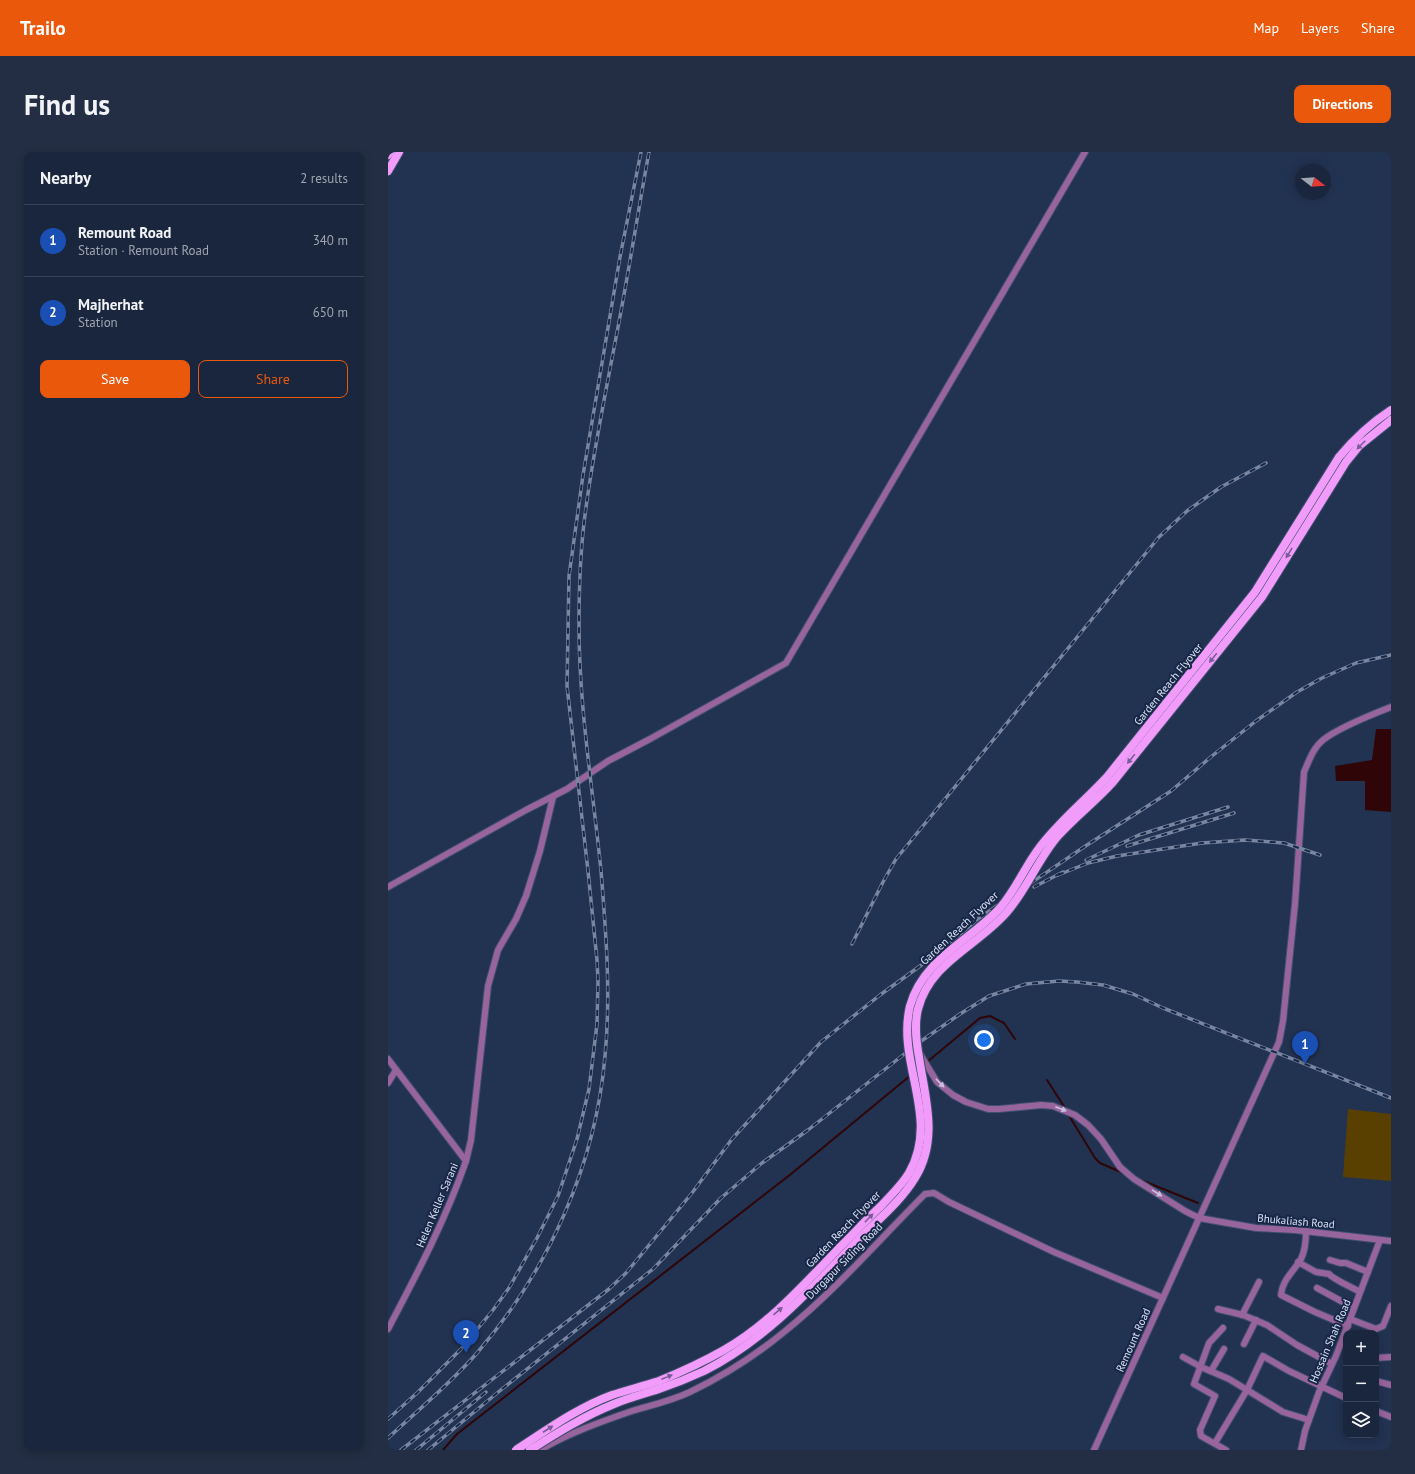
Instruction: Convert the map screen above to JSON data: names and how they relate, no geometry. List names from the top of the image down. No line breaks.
{"streets":{"main road":["Garden Reach Flyover"],"street":["Helen Keller Sarani","Bhukaliash Road","Durgapur Siding Road","Remount Road","Hossain Shah Road"]},"crossings":[["Garden Reach Flyover","Bhukaliash Road"],["Bhukaliash Road","Remount Road"],["Bhukaliash Road","Hossain Shah Road"],["Durgapur Siding Road","Remount Road"]],"one_way":["Bhukaliash Road"],"north":"right","page":{"header":"Trailo","nav":["Map","Layers","Share"],"buttons":["Directions",["Save","Share"]],"title":"Find us","heading":["Nearby","2 results"],"list":[{"mark":"1","name":"Remount Road","note":"Station · Remount Road","value":"340 m"},{"mark":"2","name":"Majherhat","note":"Station","value":"650 m"}],"pins":["1","2"],"map_buttons":["+","−"]}}
